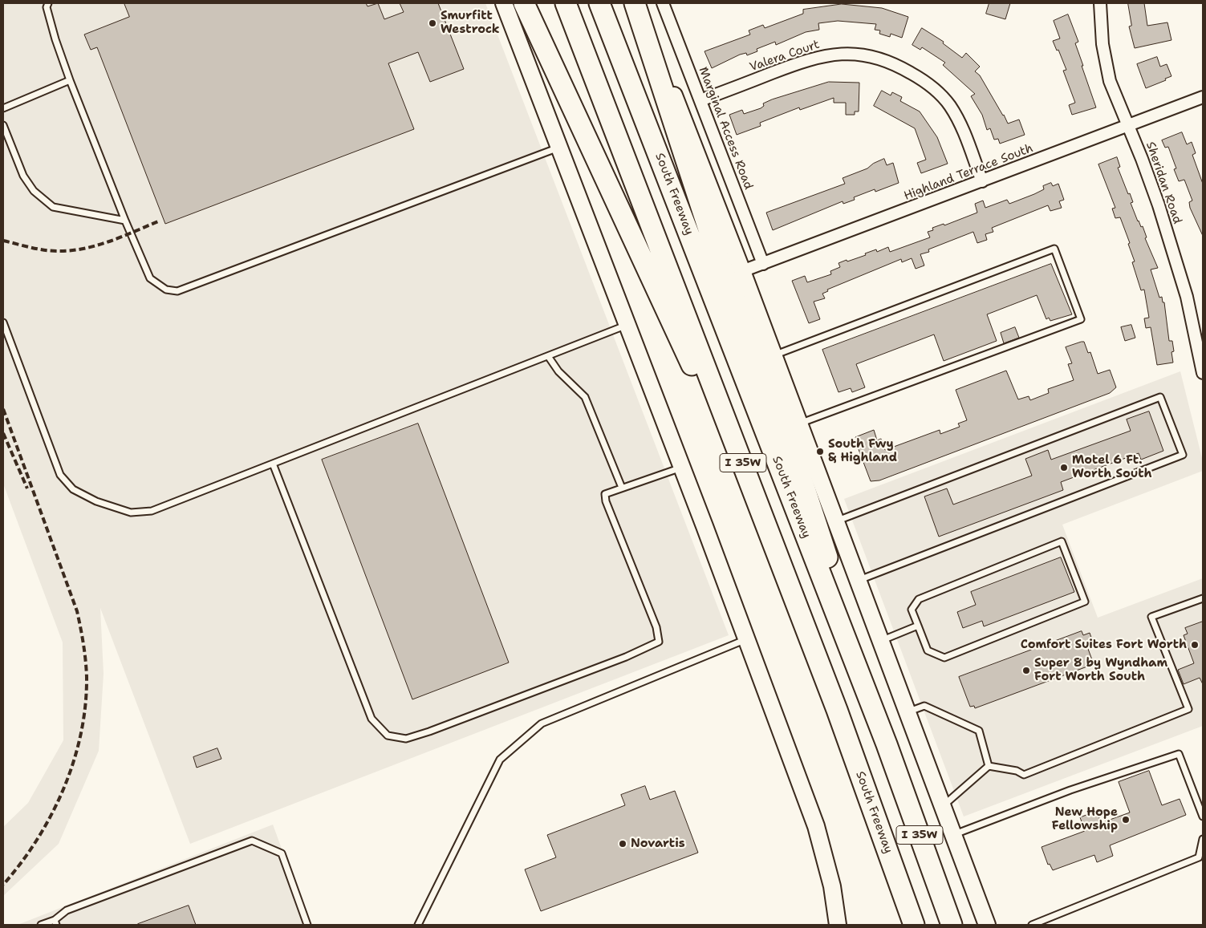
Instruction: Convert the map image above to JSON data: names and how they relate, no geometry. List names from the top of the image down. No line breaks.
{"streets":{"highway":["South Freeway","I 35W"],"street":["Valera Court","Marginal Access Road","Highland Terrace South","Sheridan Road"]},"crossings":[["Valera Court","Marginal Access Road"],["Valera Court","Highland Terrace South"],["Marginal Access Road","Highland Terrace South"],["Highland Terrace South","Sheridan Road"]],"places":["Smurfitt Westrock","South Fwy & Highland","Motel 6 Ft. Worth South","Comfort Suites Fort Worth","Super 8 by Wyndham Fort Worth South","New Hope Fellowship","Novartis"]}
